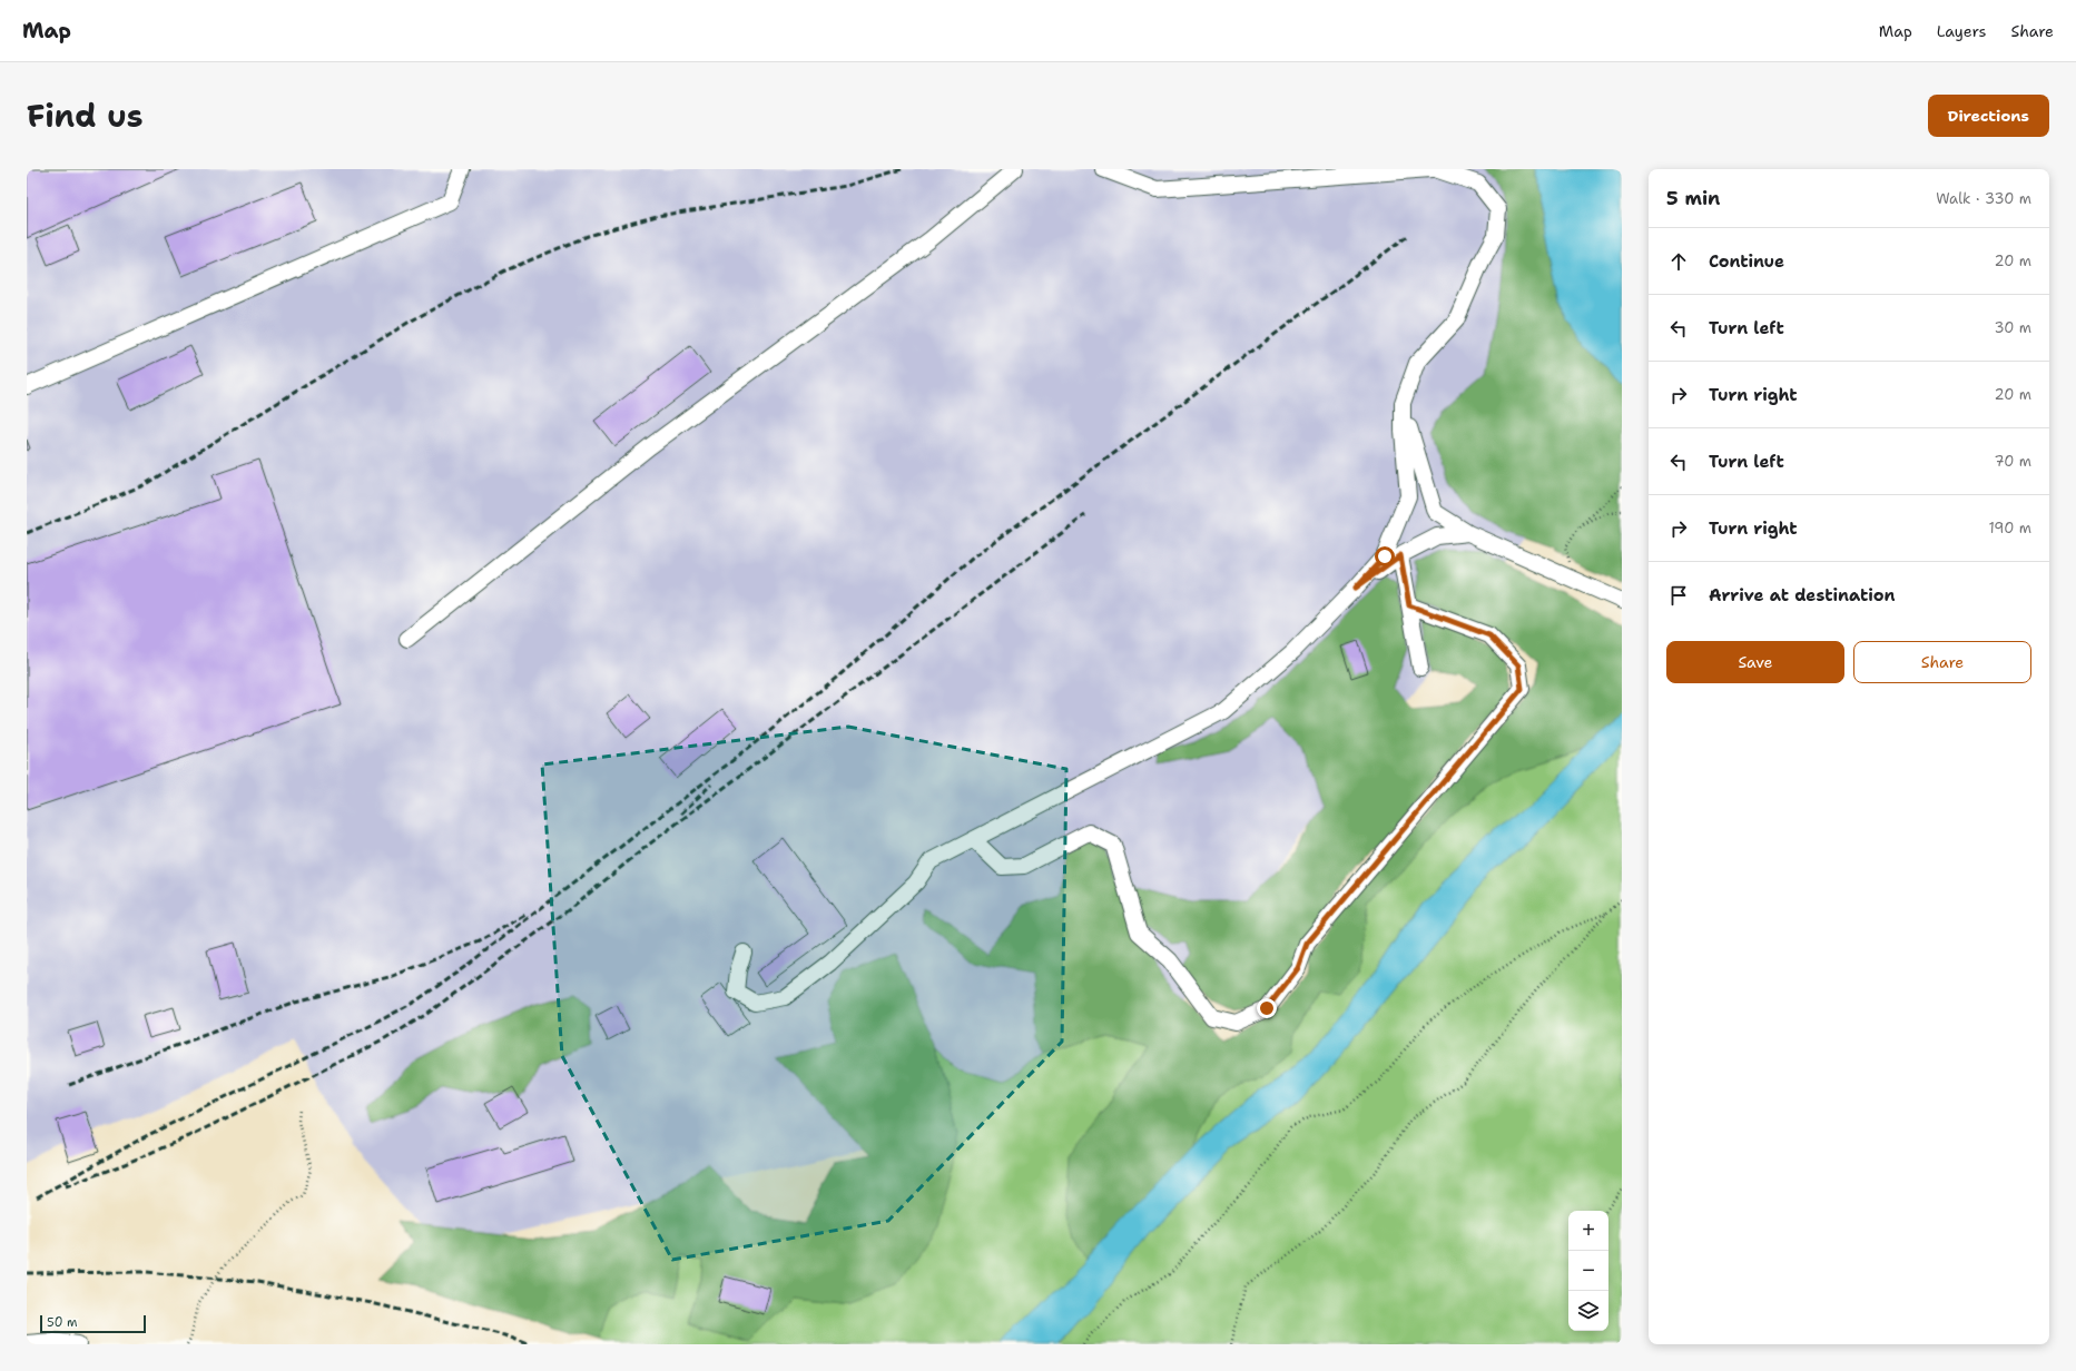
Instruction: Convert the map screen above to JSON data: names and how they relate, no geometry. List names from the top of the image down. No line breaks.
{"scale_bar":"50 m","page":{"header":"Map","nav":["Map","Layers","Share"],"title":"Find us","buttons":["Directions",["Save","Share"]],"heading":["5 min","Walk · 330 m"],"list":[["Continue","20 m"],["Turn left","30 m"],["Turn right","20 m"],["Turn left","70 m"],["Turn right","190 m"],"Arrive at destination"],"map_buttons":["+","−"],"scale":"50 m"}}
